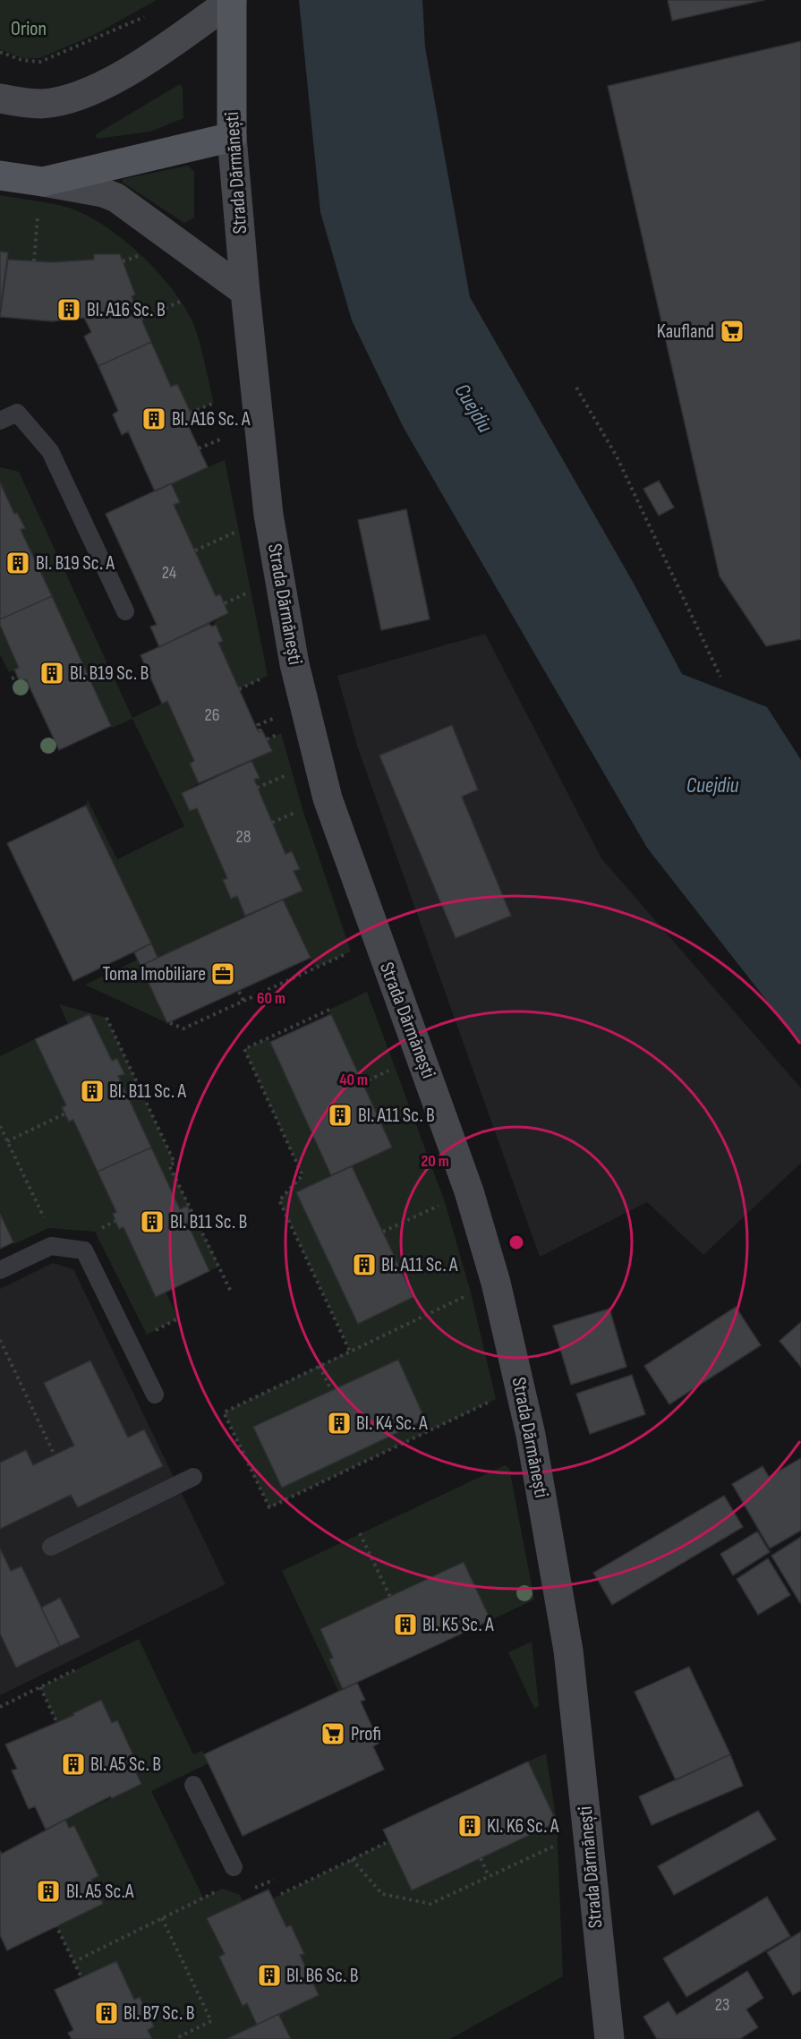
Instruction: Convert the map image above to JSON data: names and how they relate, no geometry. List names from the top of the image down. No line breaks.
{"streets":{"main road":["Strada Dărmănești"]},"water":["Cuejdiu"],"parks":["Orion"],"places":{"building":["Bl. A16 Sc. B","Bl. A16 Sc. A","Bl. B19 Sc. A","Bl. B19 Sc. B","Bl. B11 Sc. A","Bl. A11 Sc. B","Bl. B11 Sc. B","Bl. A11 Sc. A","Bl. K4 Sc. A","Bl. K5 Sc. A","Bl. A5 Sc. B","Kl. K6 Sc. A","Bl. A5 Sc.A","Bl. B6 Sc. B","Bl. B7 Sc. B"],"supermarket":["Kaufland","Profi"],"office":["Toma Imobiliare"]},"house_numbers":["24","26","28","23"],"rings":["60 m","40 m","20 m"]}
